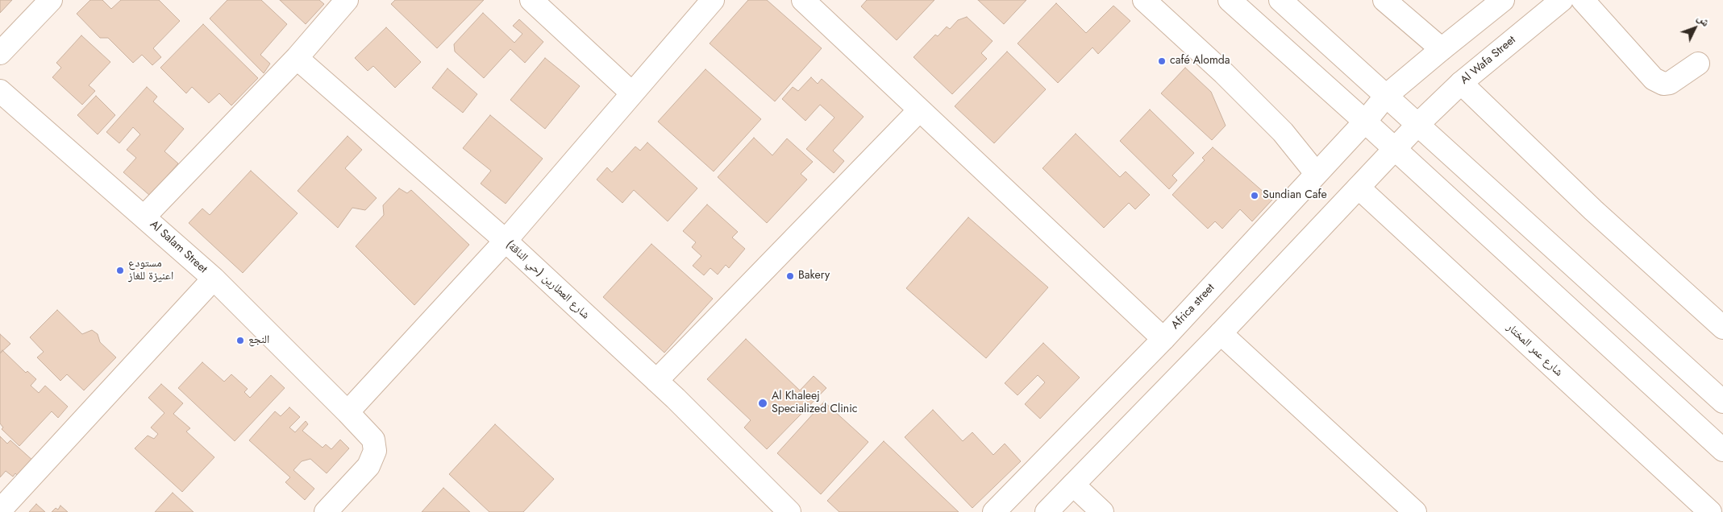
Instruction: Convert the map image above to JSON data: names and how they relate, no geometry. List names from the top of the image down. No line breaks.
{"streets":{"main road":["Al Wafa Street","Al Salam Street","شارع العطارين (حي الناقة)","Africa street","شارع عمر المختار"]},"places":["café Alomda","Sundian Cafe","مستودع اعنيزة للغاز","Bakery","النجع","Al Khaleej Specialized Clinic"],"north":"top right"}
